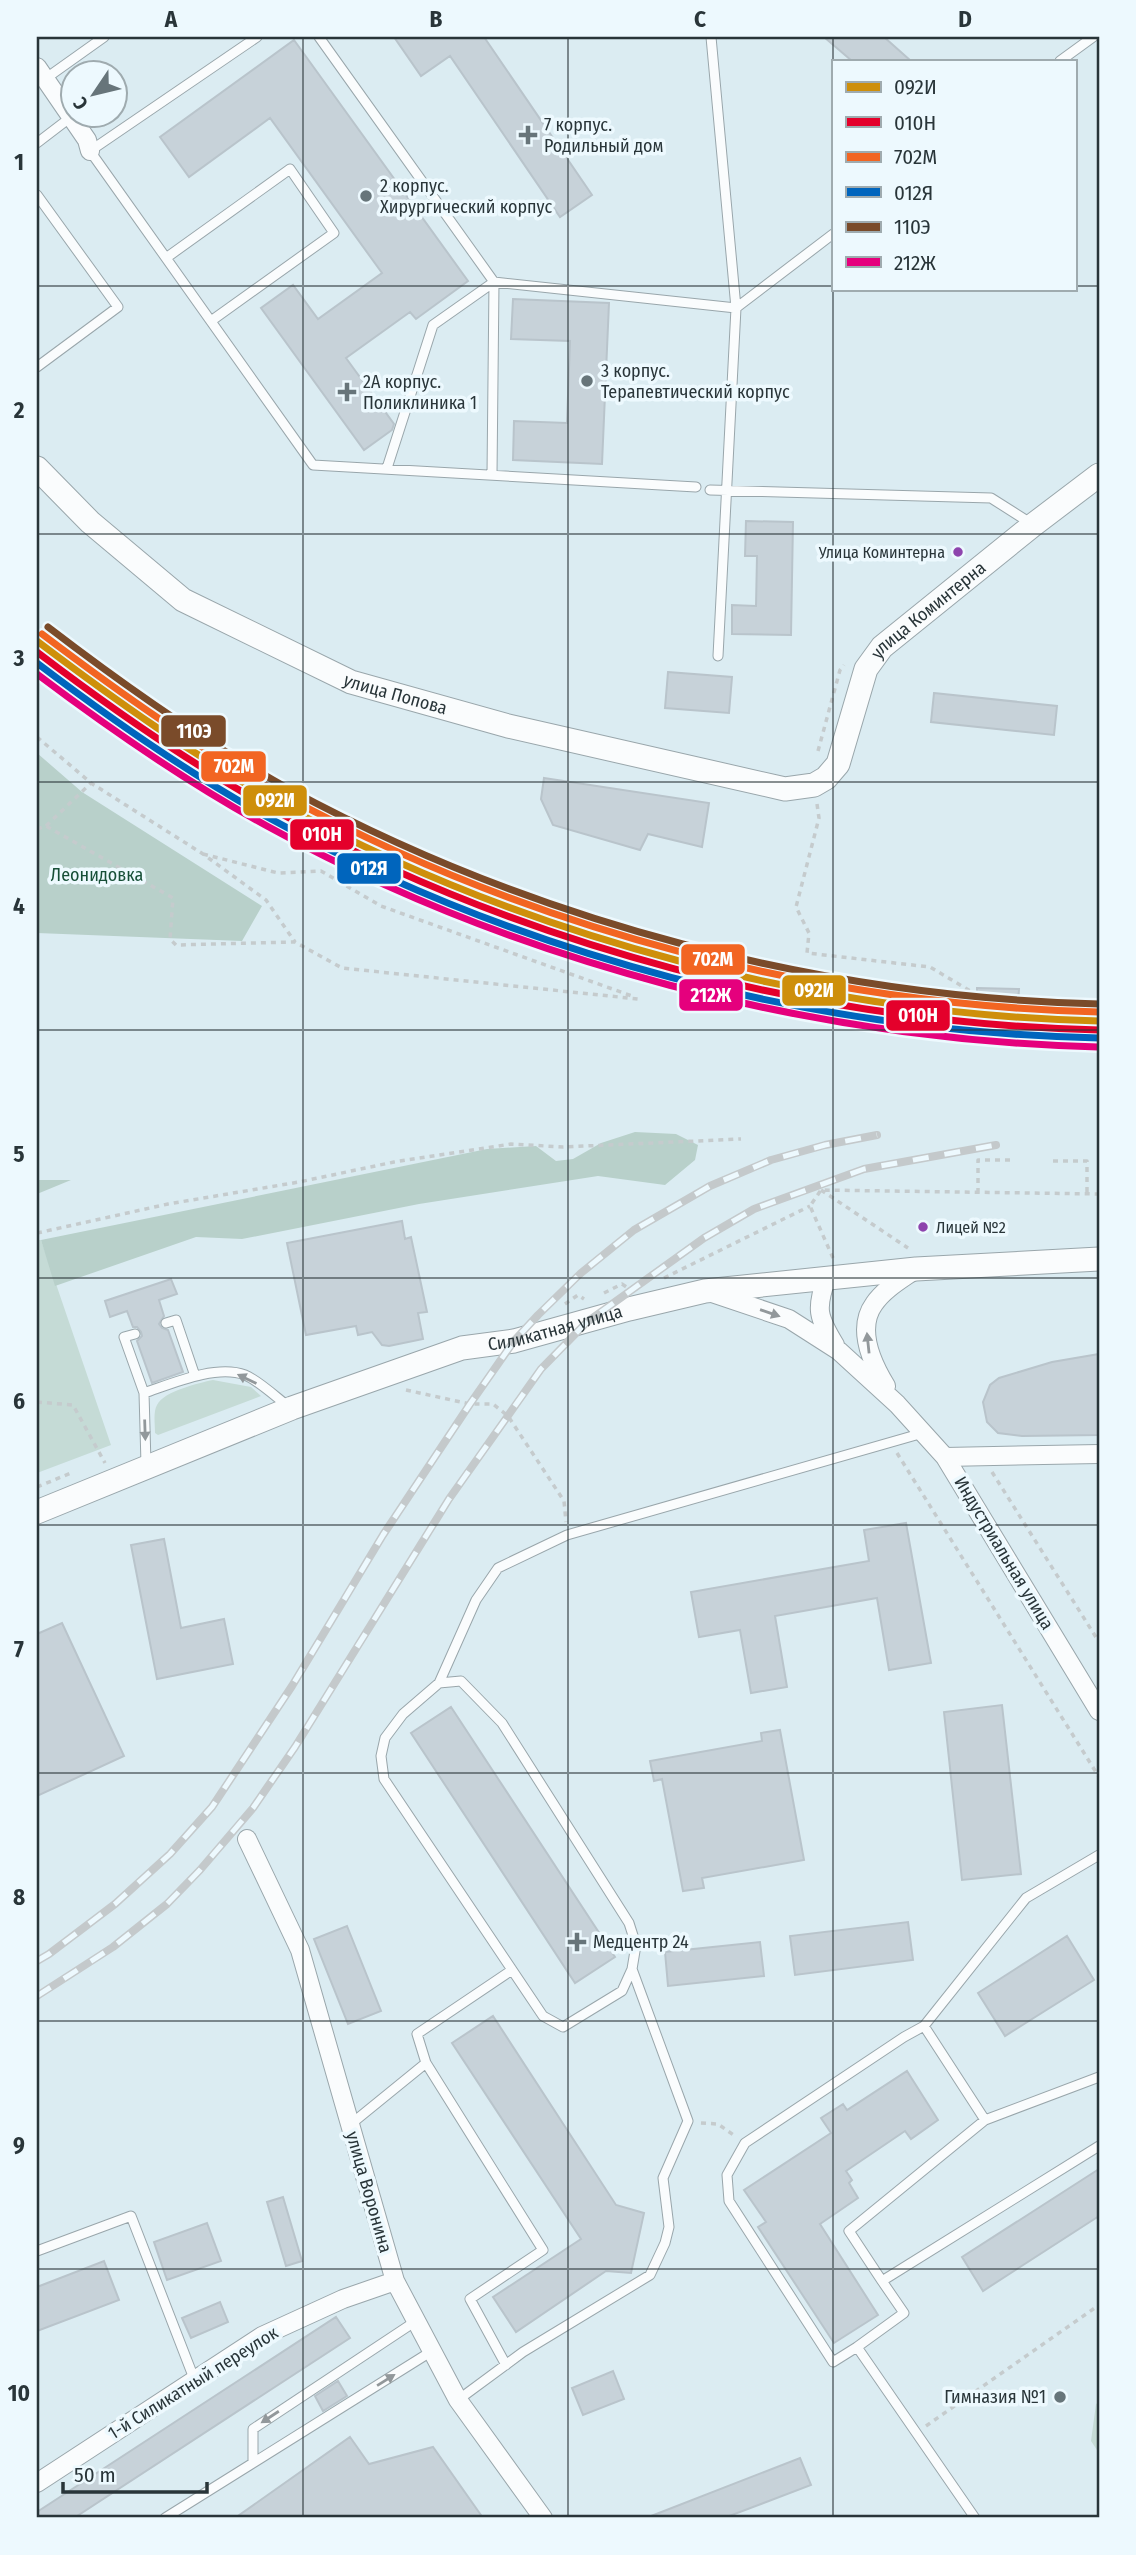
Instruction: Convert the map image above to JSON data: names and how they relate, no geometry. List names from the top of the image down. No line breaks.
{"streets":{"street":["улица Коминтерна","улица Попова","Силикатная улица","Индустриальная улица","улица Воронина","1-й Силикатный переулок"]},"crossings":[["улица Коминтерна","улица Попова"],["Силикатная улица","Индустриальная улица"],["улица Воронина","1-й Силикатный переулок"]],"parks":["Леонидовка"],"places":{"health":["7 корпус. Родильный дом","2А корпус. Поликлиника 1","Медцентр 24"],"other":["2 корпус. Хирургический корпус","3 корпус. Терапевтический корпус","Улица Коминтерна","Лицей №2","Гимназия №1"]},"lines":["transit line 110Э","transit line 702М","transit line 092И","transit line 010Н","transit line 012Я","transit line 212Ж"],"legend":["092И","010Н","702М","012Я","110Э","212Ж"],"scale_bar":"50 m","north":"bottom left","grid":{"columns":["A","B","C","D"],"rows":["1","2","3","4","5","6","7","8","9","10"]}}
